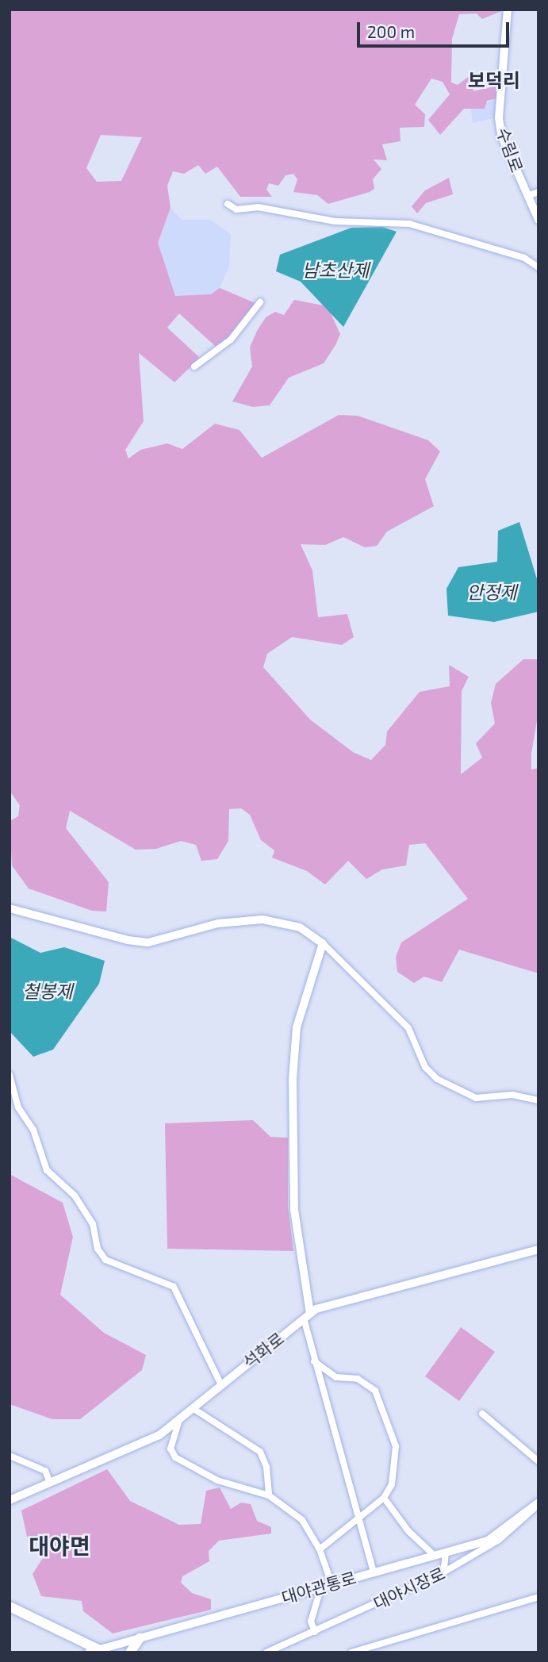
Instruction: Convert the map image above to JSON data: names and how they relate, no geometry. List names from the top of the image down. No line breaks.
{"streets":{"street":["수림로","석화로","대야관통로","대야시장로"]},"crossings":[["대야관통로","대야시장로"]],"districts":["보덕리","대야면"],"water":["남초산제","안정제","철봉제"],"scale_bar":"200 m"}
